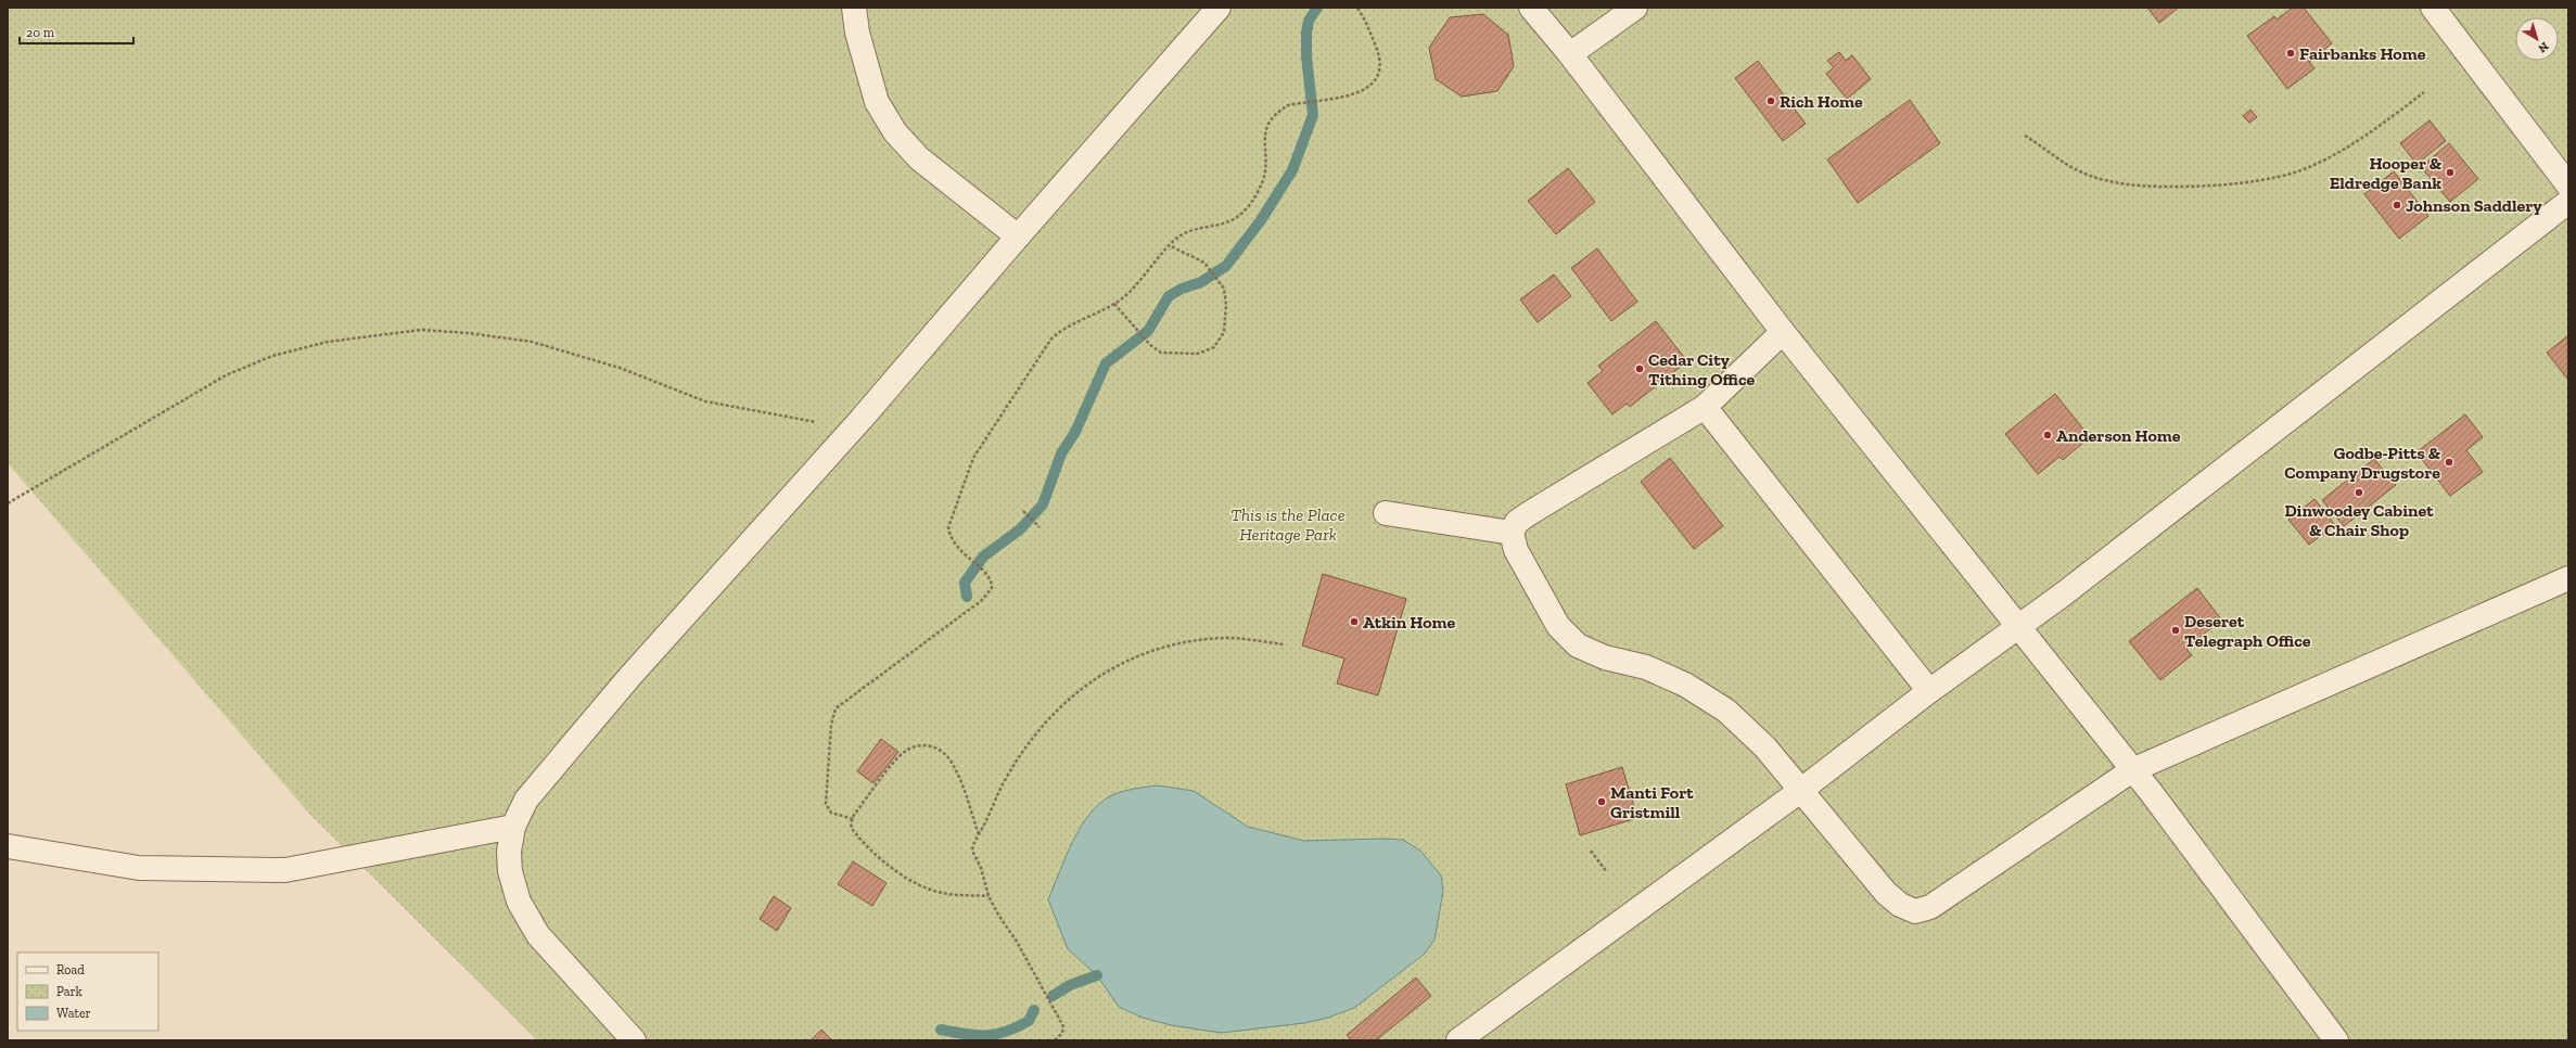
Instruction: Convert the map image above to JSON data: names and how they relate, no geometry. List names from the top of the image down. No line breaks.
{"parks":["This is the Place Heritage Park"],"places":["Fairbanks Home","Rich Home","Hooper & Eldredge Bank","Johnson Saddlery","Cedar City Tithing Office","Anderson Home","Godbe-Pitts & Company Drugstore","Dinwoodey Cabinet & Chair Shop","Atkin Home","Deseret Telegraph Office","Manti Fort Gristmill"],"legend":["Road","Park","Water"],"scale_bar":"20 m","north":"bottom right"}
